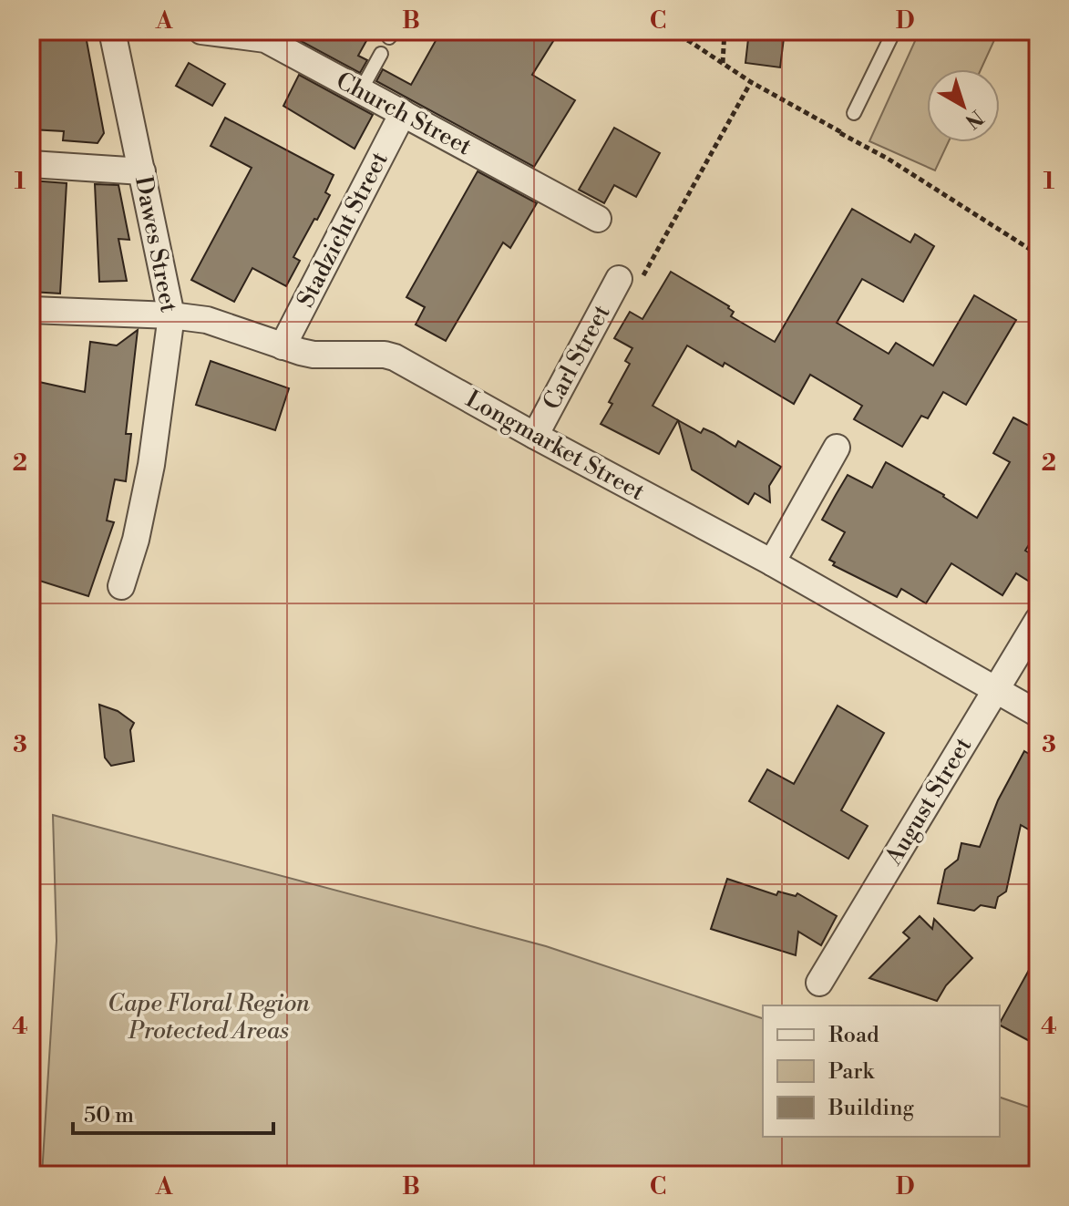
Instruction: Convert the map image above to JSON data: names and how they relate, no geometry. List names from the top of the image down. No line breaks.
{"streets":{"street":["Church Street","Stadzicht Street","Dawes Street","Carl Street","Longmarket Street","August Street"]},"crossings":[["Church Street","Stadzicht Street"],["Stadzicht Street","Longmarket Street"],["Dawes Street","Longmarket Street"],["Carl Street","Longmarket Street"],["Longmarket Street","August Street"]],"parks":["Cape Floral Region Protected Areas"],"legend":["Road","Park","Building"],"scale_bar":"50 m","north":"bottom right","grid":{"columns":["A","B","C","D"],"rows":["1","2","3","4"]}}
